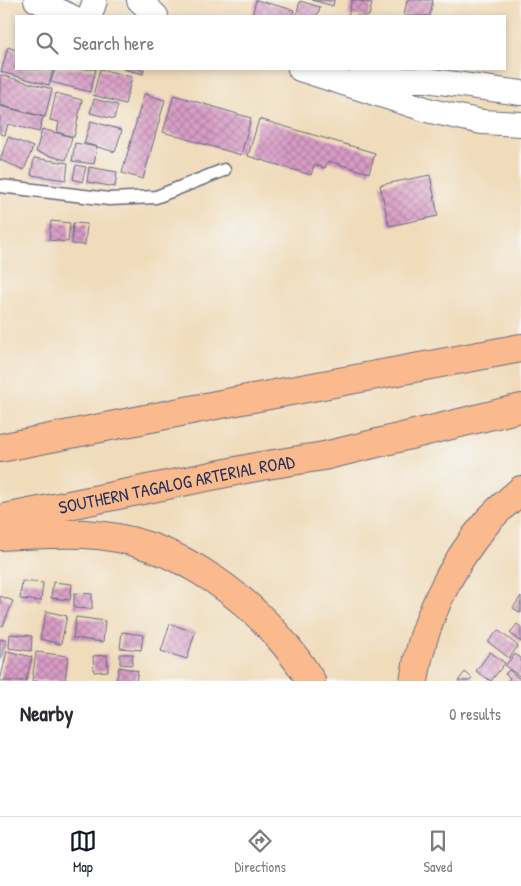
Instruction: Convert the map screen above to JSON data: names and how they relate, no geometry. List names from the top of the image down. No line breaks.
{"streets":{"highway":["SOUTHERN TAGALOG ARTERIAL ROAD"]},"page":{"search":"Search here","heading":["Nearby","0 results"],"nav":["Map","Directions","Saved"]}}
